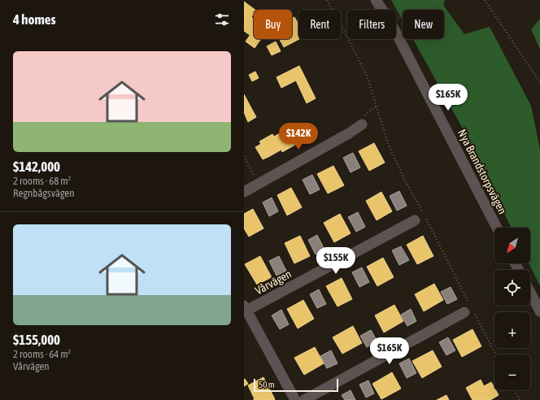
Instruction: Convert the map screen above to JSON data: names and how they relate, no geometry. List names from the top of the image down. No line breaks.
{"streets":{"street":["Nya Brandstorpsvägen","Vårvägen"]},"scale_bar":"50 m","north":"bottom left","page":{"heading":"4 homes","chip":["Buy","Rent","Filters","New"],"list":[{"name":"$142,000","note":"2 rooms · 68 m² · Regnbågsvägen"},{"name":"$155,000","note":"2 rooms · 64 m² · Vårvägen"}],"price":["$165K","$142K","$155K","$165K"],"map_buttons":["+","−"],"scale":"50 m"}}
